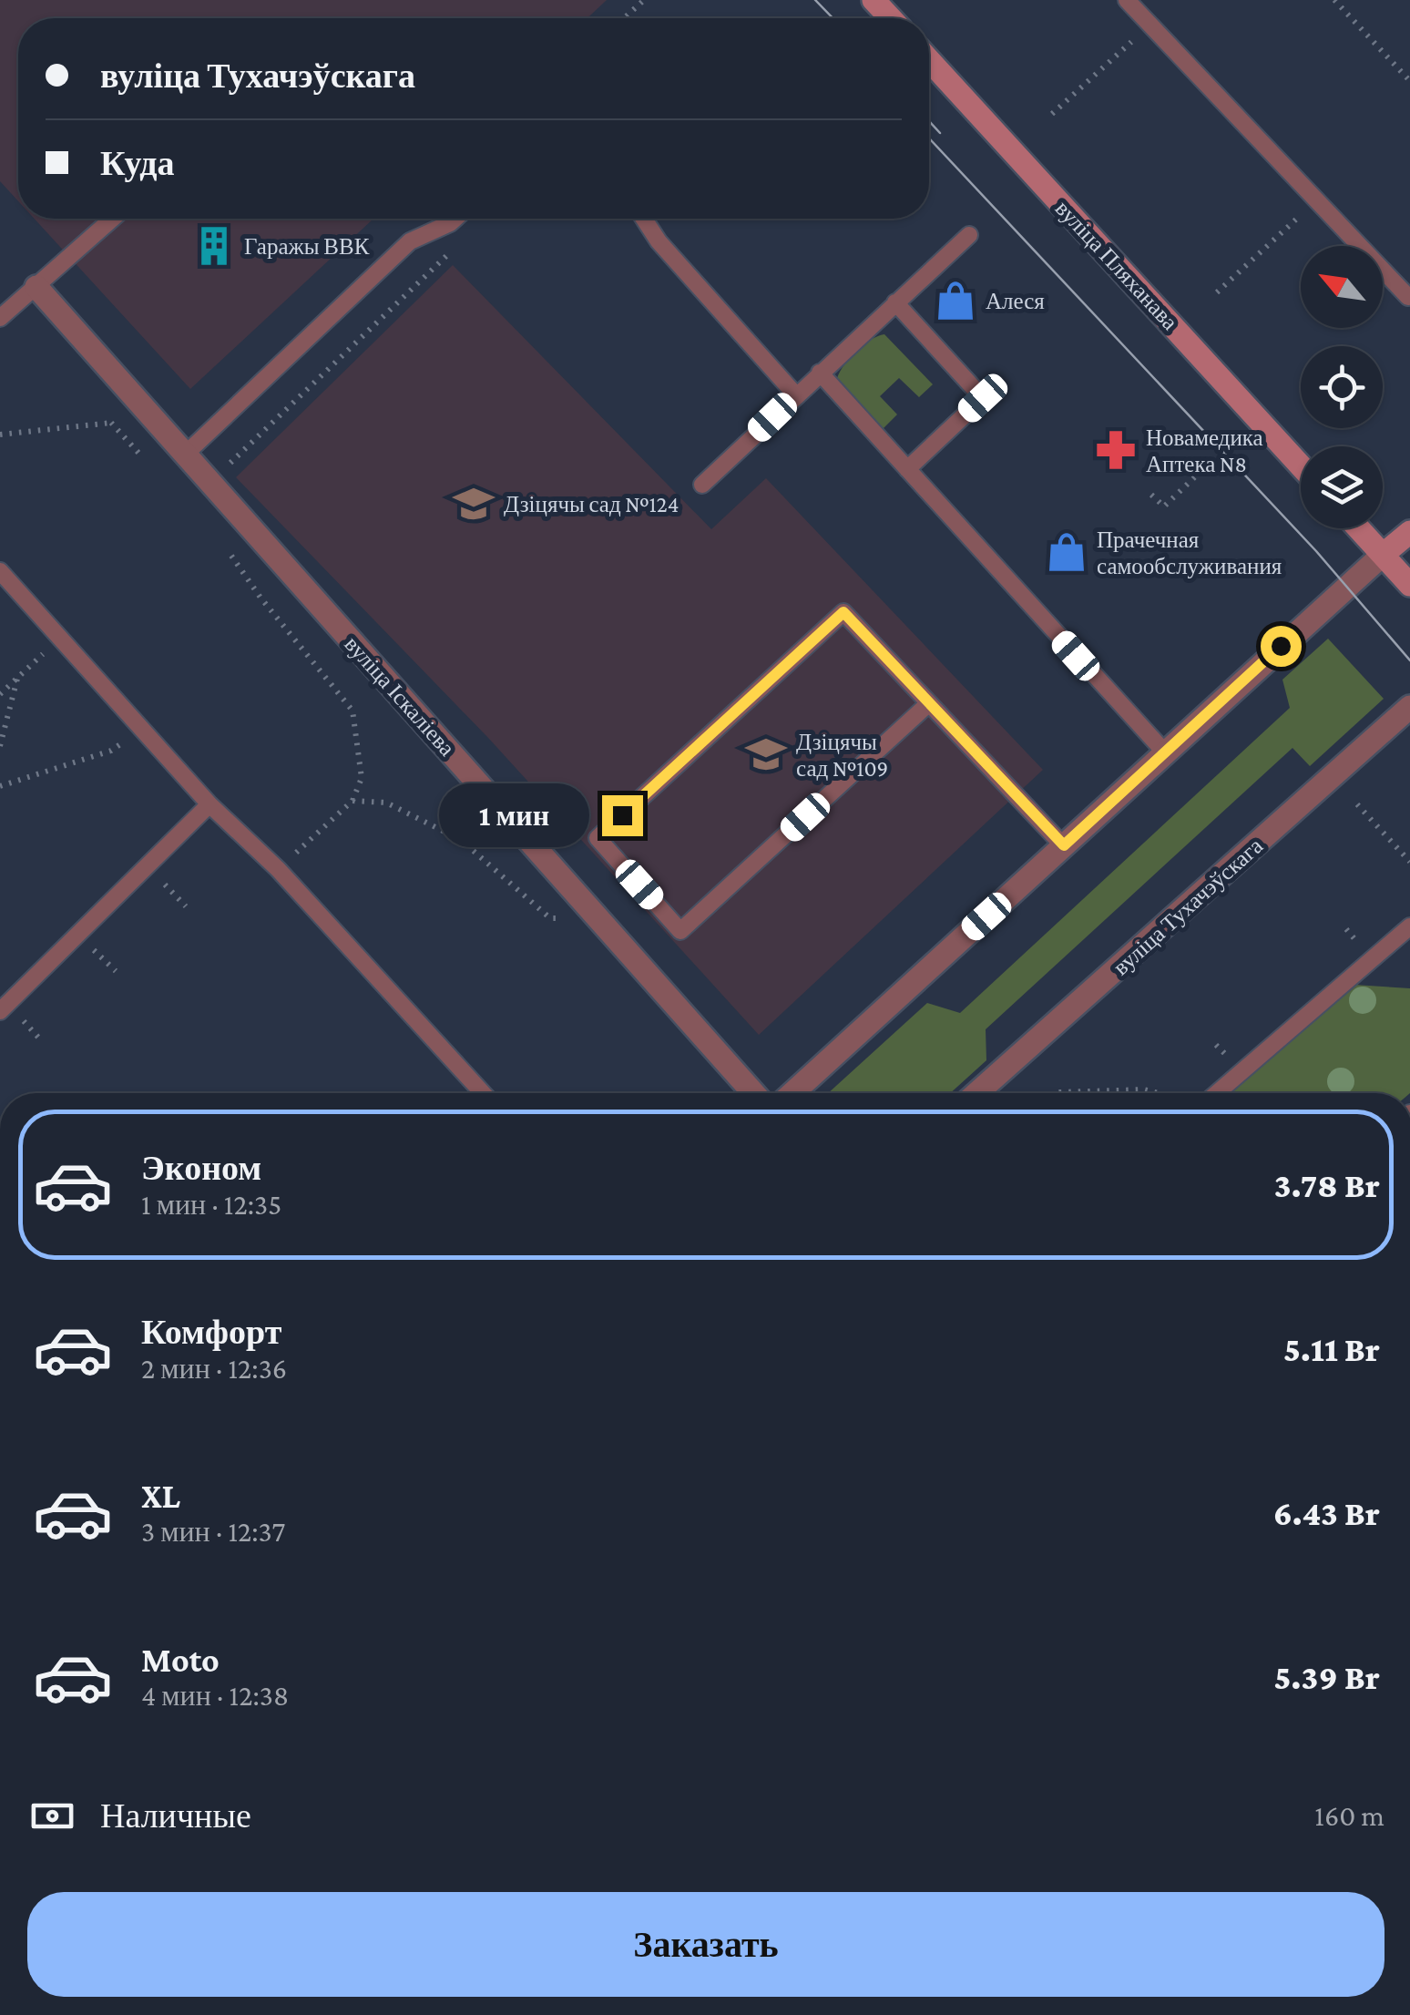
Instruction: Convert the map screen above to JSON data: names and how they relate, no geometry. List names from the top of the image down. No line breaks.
{"streets":{"main road":["вуліца Пляханава"],"street":["вуліца Іскаліева","вуліца Тухачэўскага"]},"places":{"building":["Гаражы ВВК"],"shop":["Алеся","Прачечная самообслуживания"],"pharmacy":["Новамедика Аптека N8"],"school or university":["Дзіцячы сад №124","Дзіцячы сад №109"]},"north":"top left","page":{"banner":["вуліца Тухачэўскага","Куда"],"bubble":"1 мин","list":[{"name":"Эконом","note":"1 мин · 12:35","value":"3.78 Br"},{"name":"Комфорт","note":"2 мин · 12:36","value":"5.11 Br"},{"name":"XL","note":"3 мин · 12:37","value":"6.43 Br"},{"name":"Moto","note":"4 мин · 12:38","value":"5.39 Br"}],"pay":["Наличные","160 m"],"buttons":"Заказать"}}
